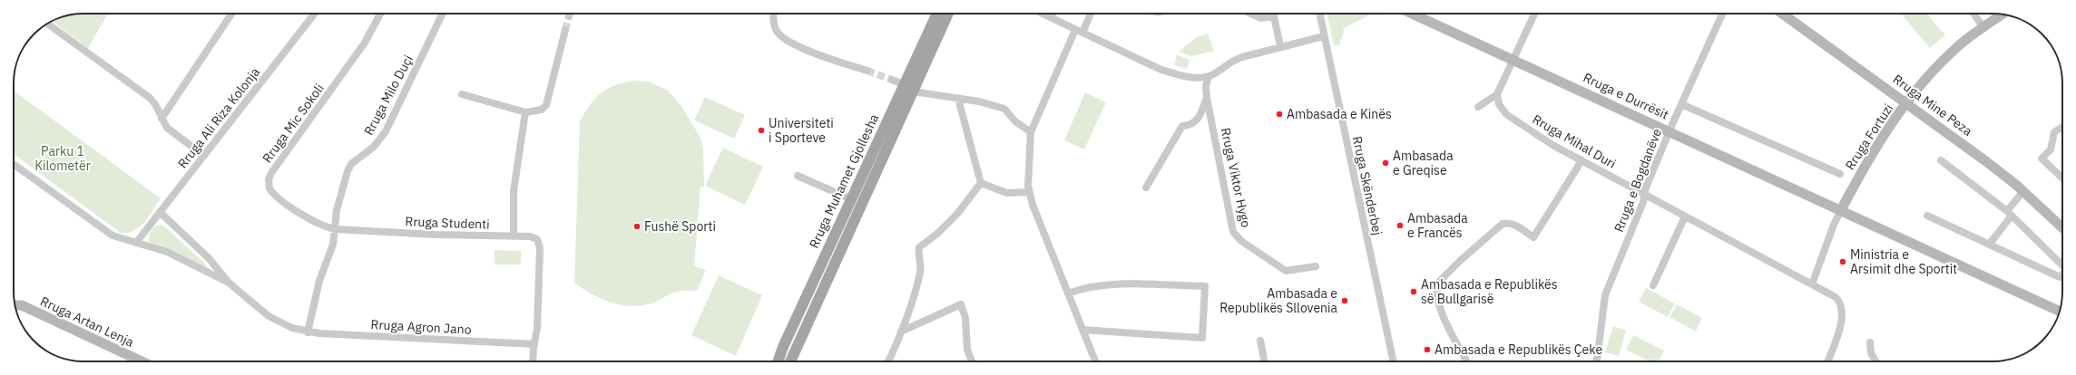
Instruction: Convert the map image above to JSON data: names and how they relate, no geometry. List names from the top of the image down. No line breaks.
{"streets":{"main road":["Rruga e Durrësit","Rruga Mine Peza","Rruga Fortuzi","Rruga Muhamet Gjollesha","Rruga Artan Lenja"],"street":["Rruga Milo Duçi","Rruga Ali Riza Kolonja","Rruga Mic Sokoli","Rruga Mihal Duri","Rruga Viktor Hygo","Rruga e Bogdanëve","Rruga Skënderbej","Rruga Studenti","Rruga Agron Jano"]},"crossings":[["Rruga Milo Duçi","Rruga Mic Sokoli"],["Rruga Milo Duçi","Rruga Studenti"],["Rruga e Durrësit","Rruga Fortuzi"],["Rruga e Durrësit","Rruga e Bogdanëve"],["Rruga Mine Peza","Rruga Fortuzi"],["Rruga Mic Sokoli","Rruga Studenti"],["Rruga Mihal Duri","Rruga e Bogdanëve"],["Rruga Studenti","Rruga Agron Jano"]],"parks":["Parku 1 Kilometër"],"places":["Ambasada e Kinës","Universiteti i Sporteve","Ambasada e Greqise","Ambasada e Francës","Fushë Sporti","Ministria e Arsimit dhe Sportit","Ambasada e Republikës së Bullgarisë","Ambasada e Republikës Sllovenia","Ambasada e Republikës Çeke"]}
